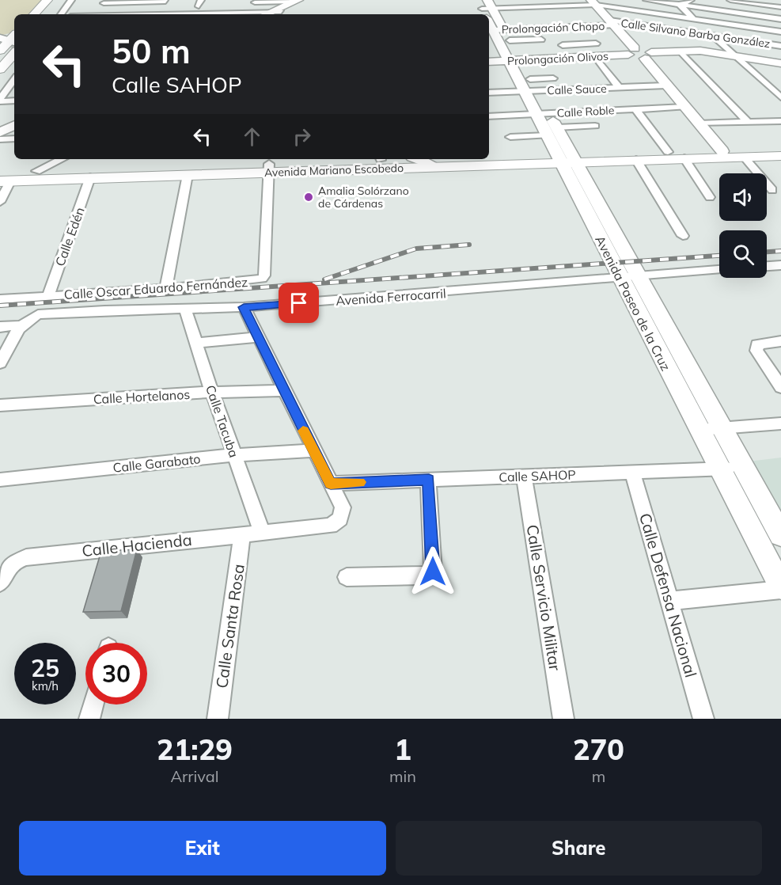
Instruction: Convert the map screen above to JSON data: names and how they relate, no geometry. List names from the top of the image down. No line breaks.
{"streets":{"main road":["Prolongación Olivos","Avenida Mariano Escobedo","Avenida Paseo de la Cruz"],"street":["Prolongación Chopo","Calle Silvano Barba González","Calle Sauce","Calle Roble","Calle Edén","Calle Oscar Eduardo Fernández","Avenida Ferrocarril","Calle Hortelanos","Calle Tacuba","Calle Garabato","Calle SAHOP","Calle Hacienda","Calle Defensa Nacional","Calle Servicio Militar","Calle Santa Rosa"]},"crossings":[["Prolongación Chopo","Calle Silvano Barba González"],["Prolongación Chopo","Prolongación Olivos"],["Prolongación Chopo","Avenida Paseo de la Cruz"],["Prolongación Olivos","Avenida Paseo de la Cruz"],["Calle Sauce","Avenida Paseo de la Cruz"],["Calle Roble","Avenida Paseo de la Cruz"],["Avenida Mariano Escobedo","Calle Edén"],["Avenida Mariano Escobedo","Calle Oscar Eduardo Fernández"],["Avenida Mariano Escobedo","Avenida Paseo de la Cruz"],["Calle Edén","Calle Oscar Eduardo Fernández"],["Avenida Ferrocarril","Avenida Paseo de la Cruz"],["Avenida Ferrocarril","Calle Tacuba"],["Avenida Paseo de la Cruz","Calle SAHOP"],["Calle Hortelanos","Calle Tacuba"],["Calle Tacuba","Calle Garabato"],["Calle Tacuba","Calle Hacienda"],["Calle SAHOP","Calle Hacienda"],["Calle SAHOP","Calle Defensa Nacional"],["Calle SAHOP","Calle Servicio Militar"],["Calle Hacienda","Calle Santa Rosa"]],"places":["Amalia Solórzano de Cárdenas"],"page":{"turn":["50 m","Calle SAHOP"],"speed":"25 km/h","limit":"30","eta":["21:29","Arrival","1","min","270","m"],"buttons":["Exit","Share"]}}
